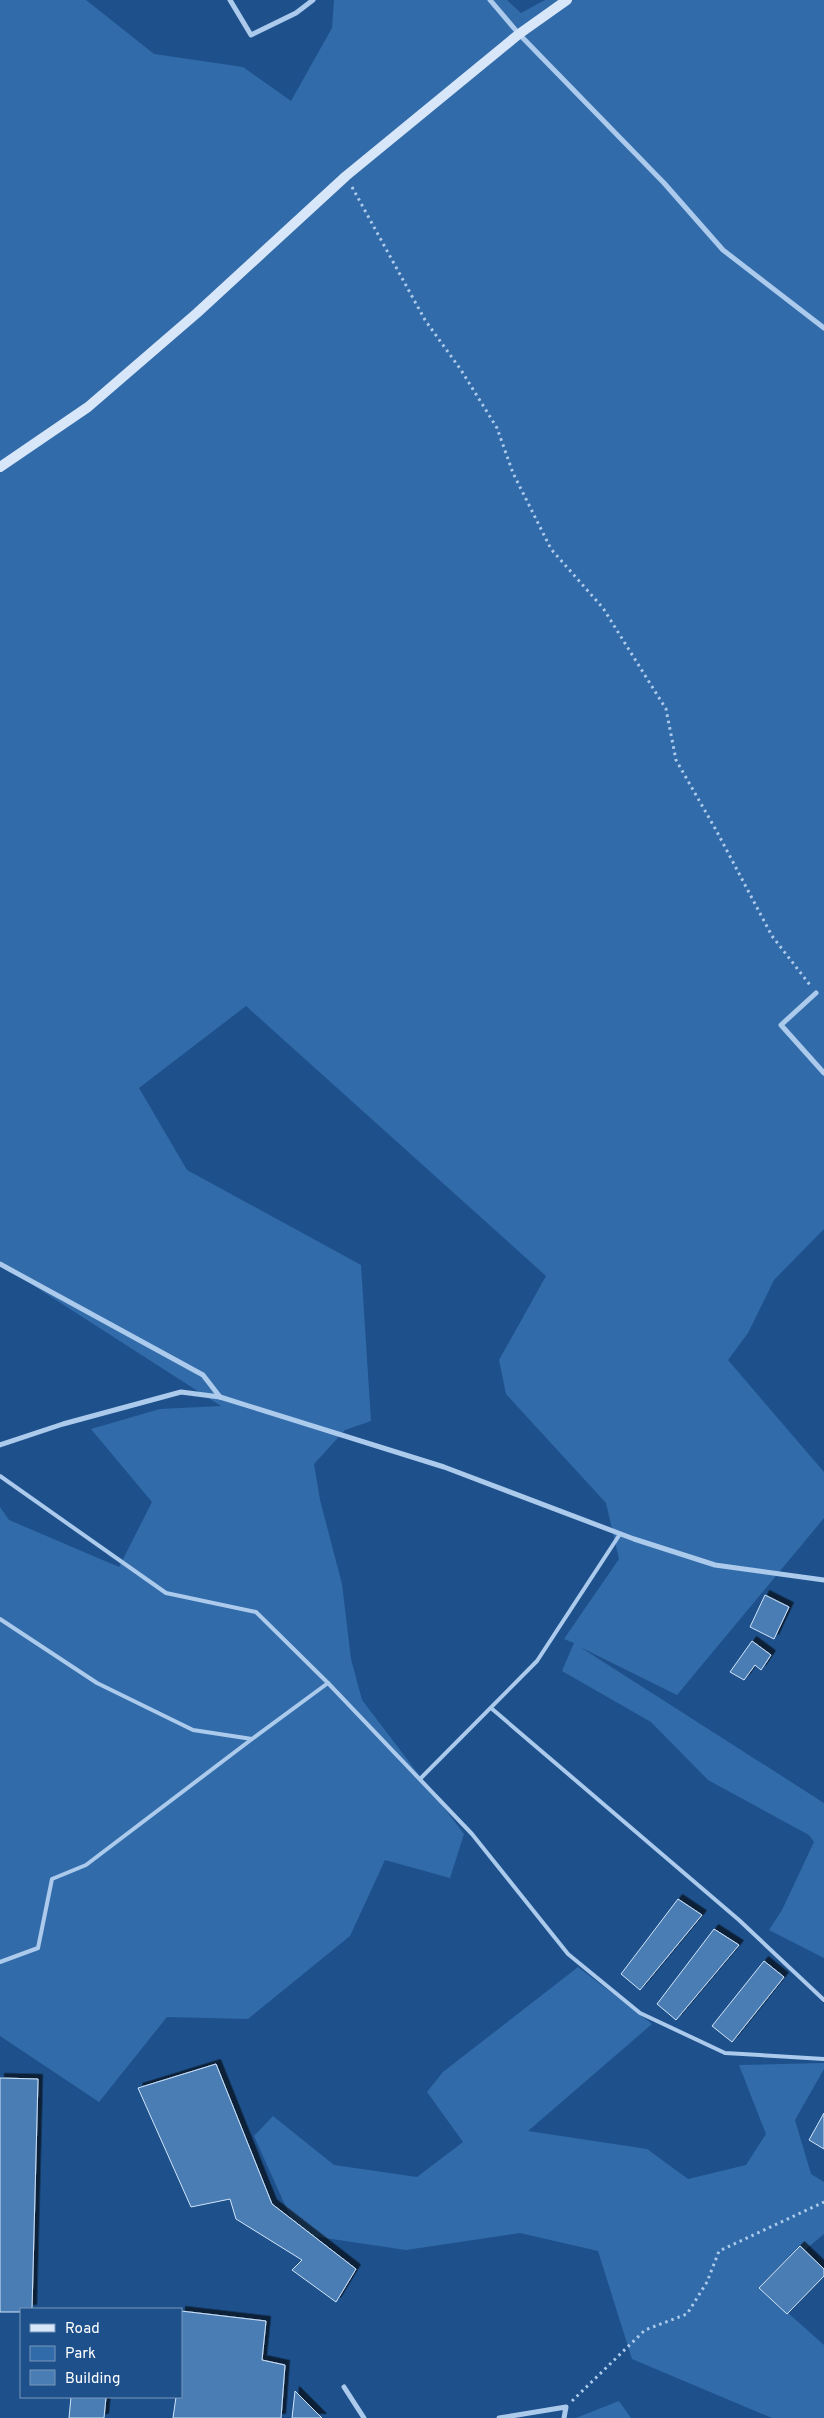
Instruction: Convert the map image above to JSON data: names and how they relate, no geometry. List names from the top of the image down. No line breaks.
{"legend":["Road","Park","Building"]}
